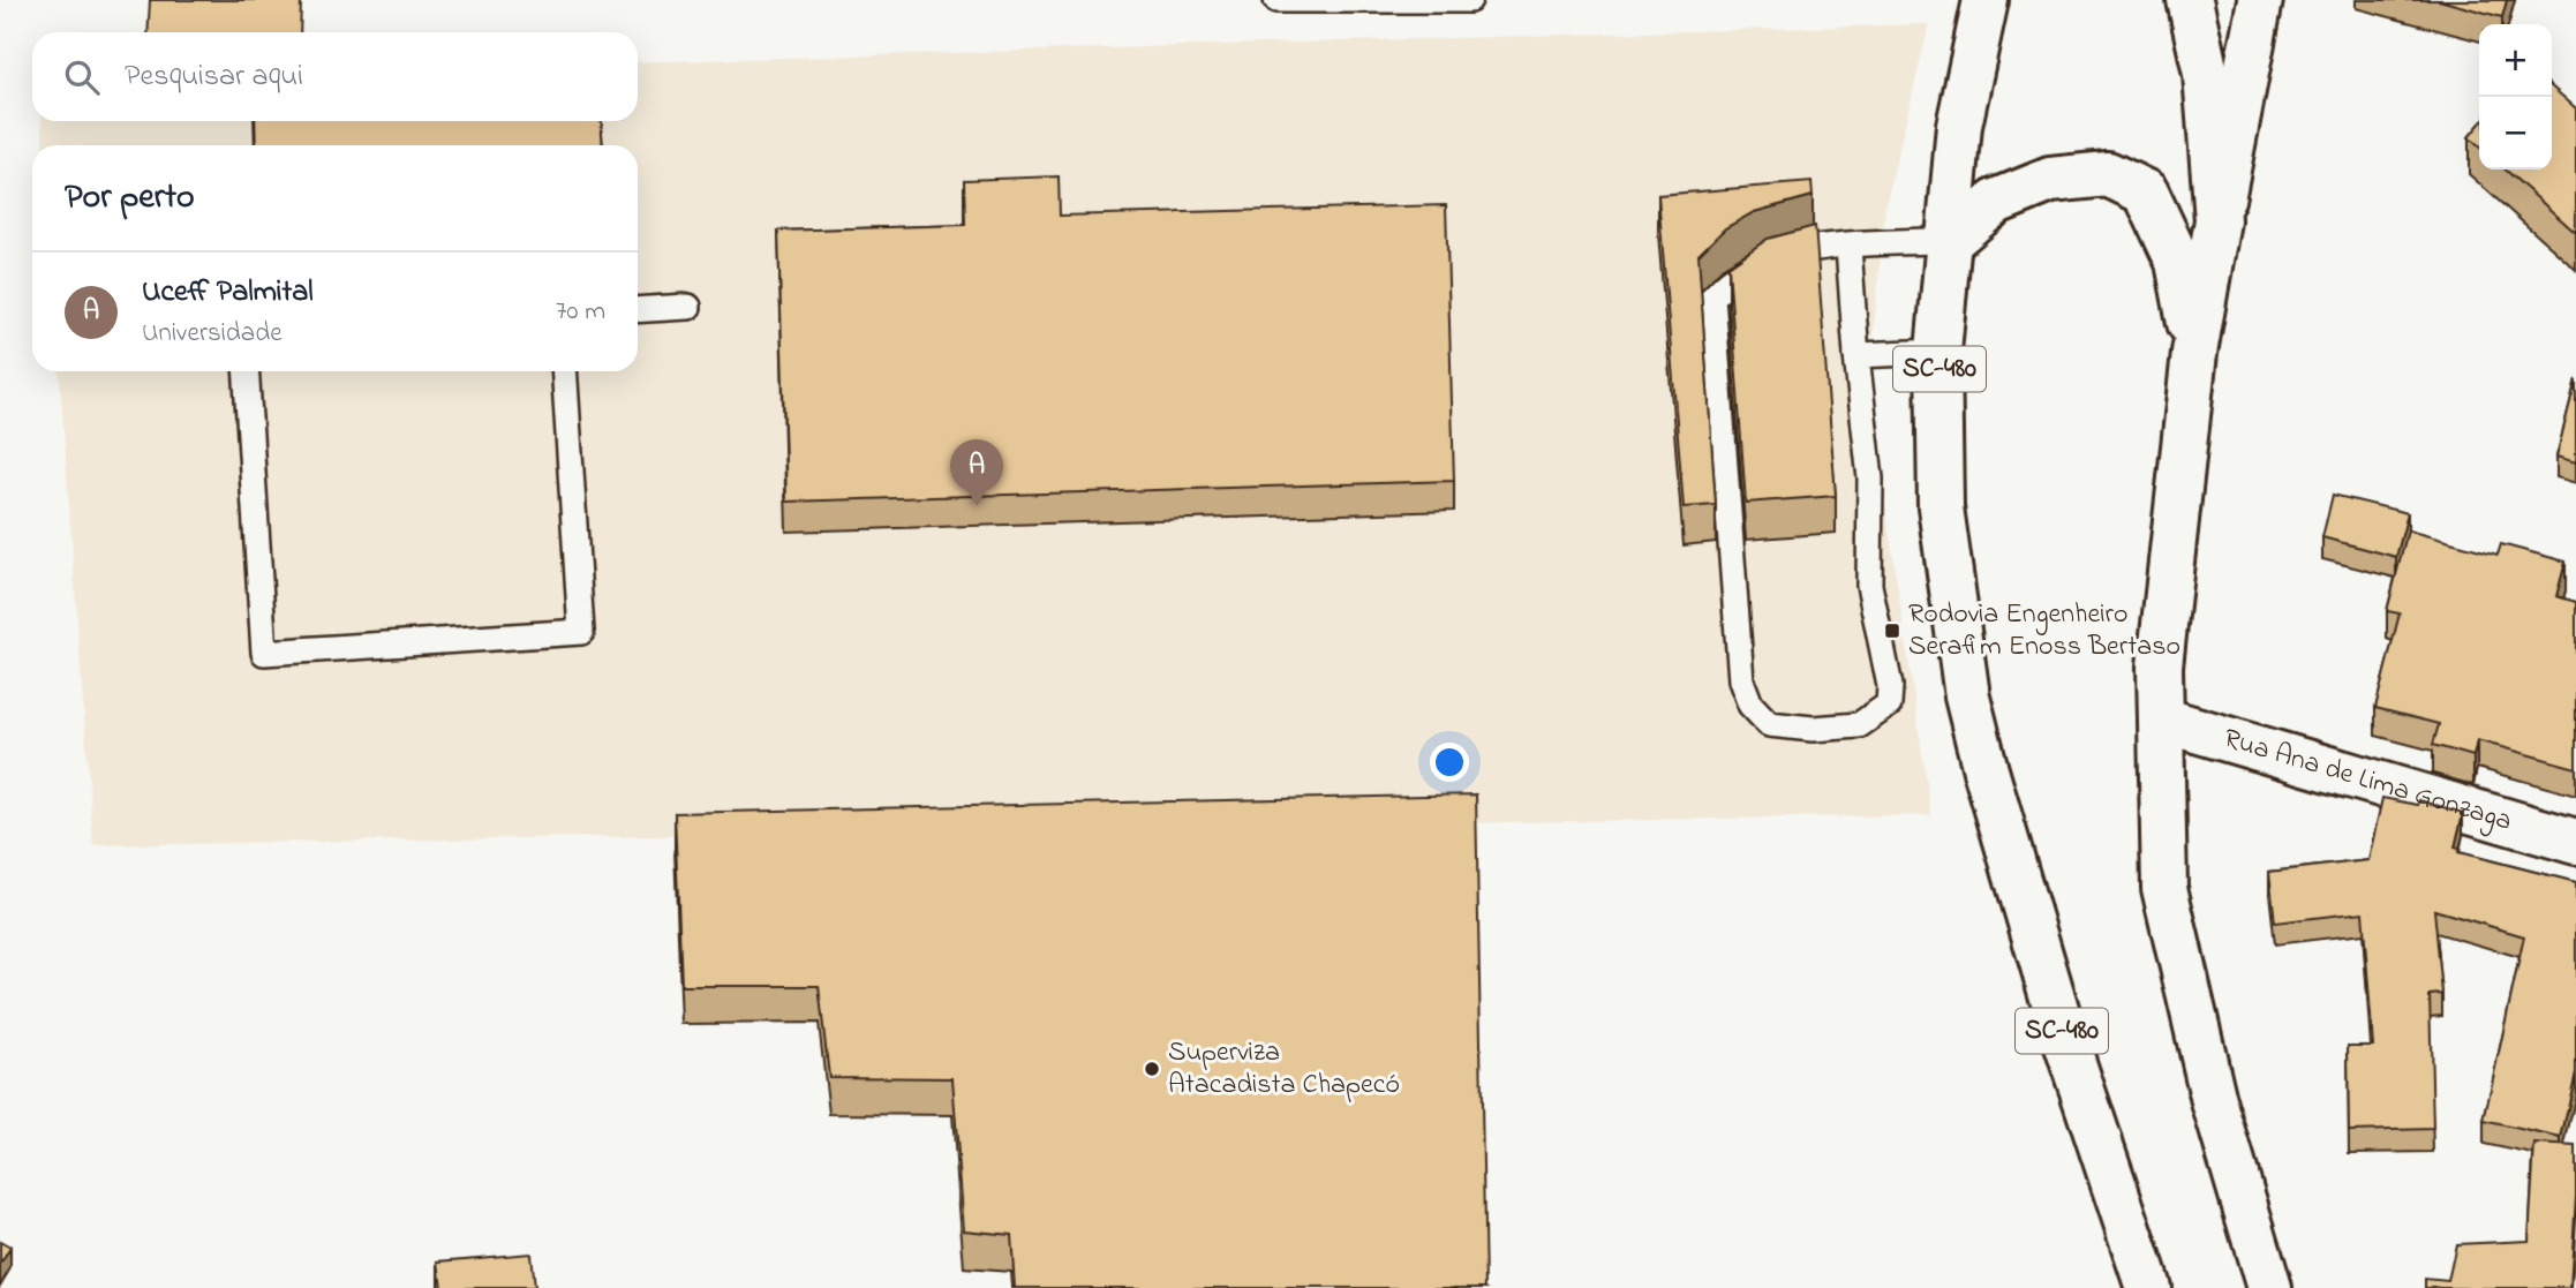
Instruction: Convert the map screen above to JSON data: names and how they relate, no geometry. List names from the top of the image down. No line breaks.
{"streets":{"main road":["SC-480","Rua Ana de Lima Gonzaga"]},"places":{"transit":["Rodovia Engenheiro Serafim Enoss Bertaso"],"other":["Superviza Atacadista Chapecó"]},"page":{"map_buttons":["+","−"],"search":"Pesquisar aqui","heading":"Por perto","list":[{"mark":"A","name":"Uceff Palmital","note":"Universidade","value":"70 m"}],"pins":"A"}}
